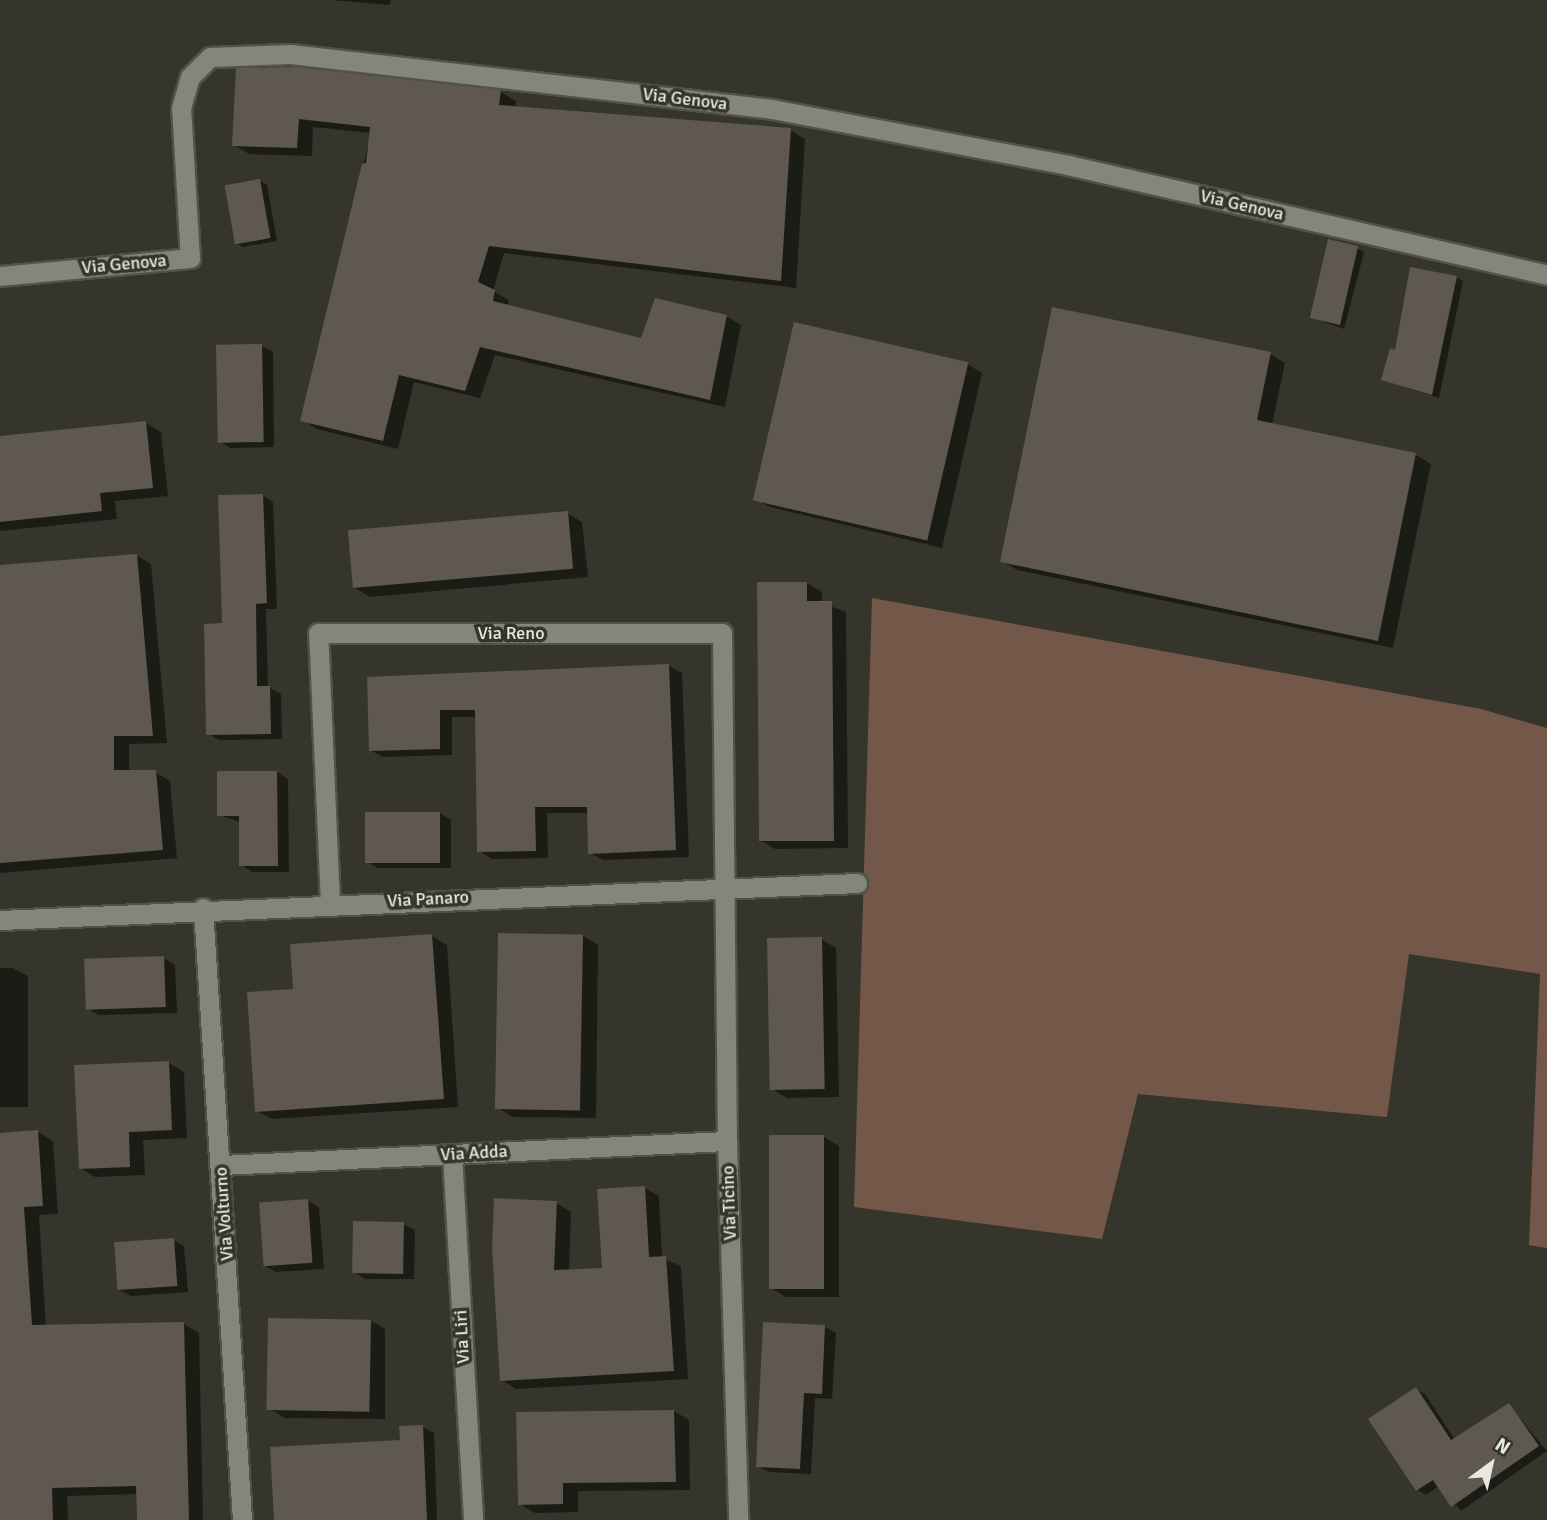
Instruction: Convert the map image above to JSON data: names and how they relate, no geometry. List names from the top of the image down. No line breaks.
{"streets":{"street":["Via Genova","Via Reno","Via Panaro","Via Adda","Via Ticino","Via Volturno","Via Liri"]},"crossings":[["Via Reno","Via Panaro"],["Via Reno","Via Ticino"],["Via Panaro","Via Ticino"],["Via Panaro","Via Volturno"],["Via Adda","Via Ticino"],["Via Adda","Via Volturno"],["Via Adda","Via Liri"]],"north":"top right"}
